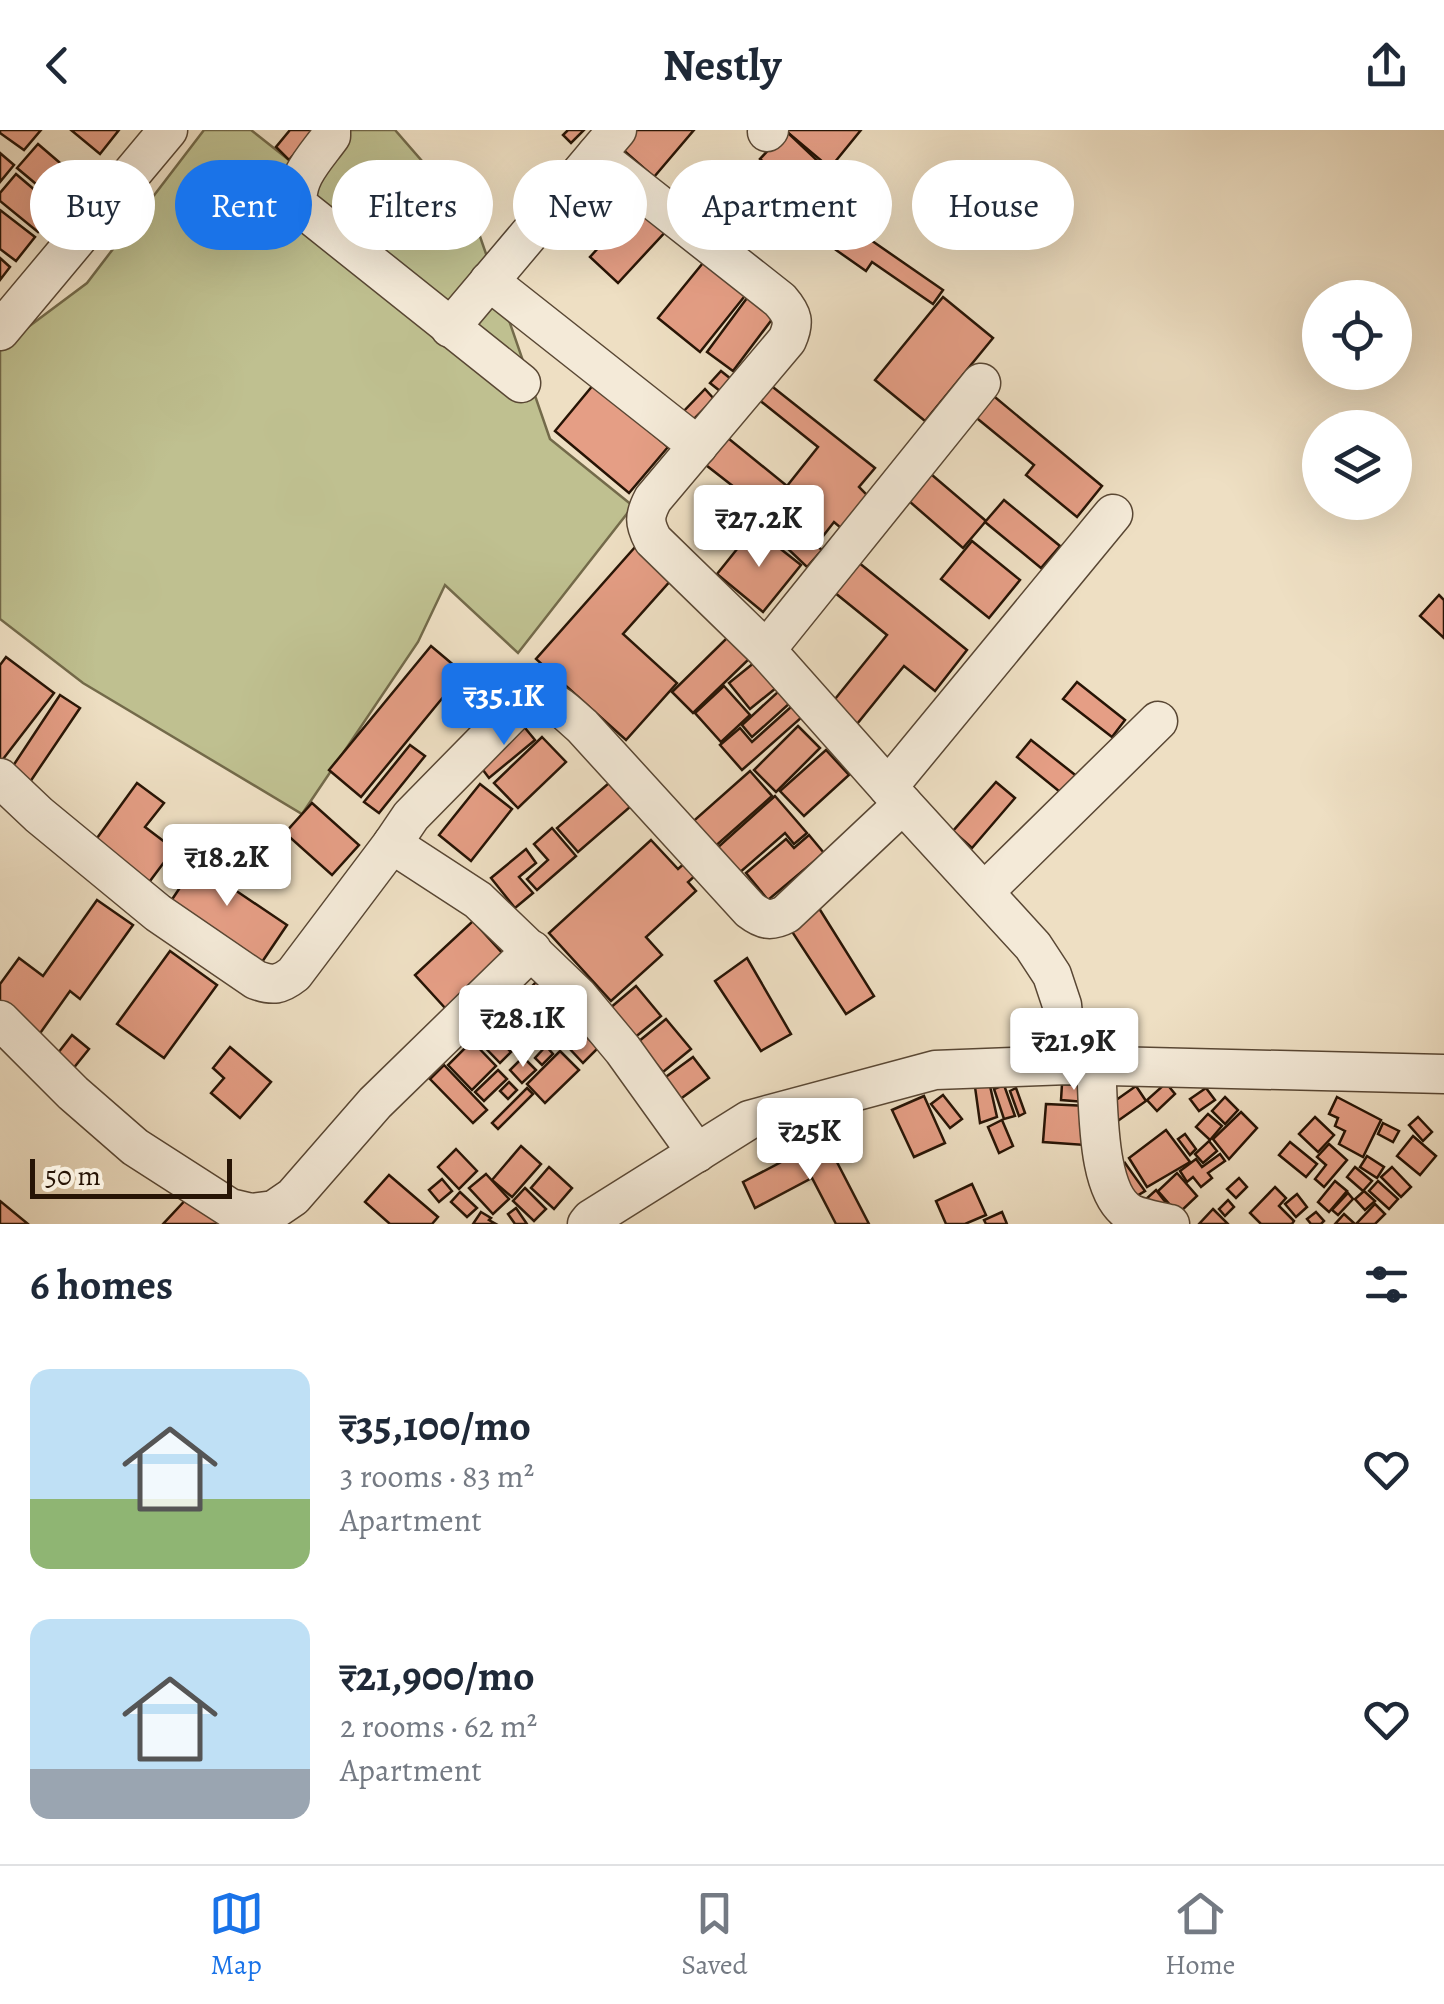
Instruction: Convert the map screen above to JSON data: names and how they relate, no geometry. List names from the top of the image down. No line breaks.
{"scale_bar":"50 m","page":{"header":"Nestly","chip":["Buy","Rent","Filters","New","Apartment","House"],"price":["₹27.2K","₹35.1K","₹18.2K","₹28.1K","₹21.9K","₹25K"],"scale":"50 m","heading":"6 homes","list":[{"name":"₹35,100/mo","note":"3 rooms · 83 m² · Apartment"},{"name":"₹21,900/mo","note":"2 rooms · 62 m² · Apartment"}],"tabs":["Map","Saved","Home"]}}
